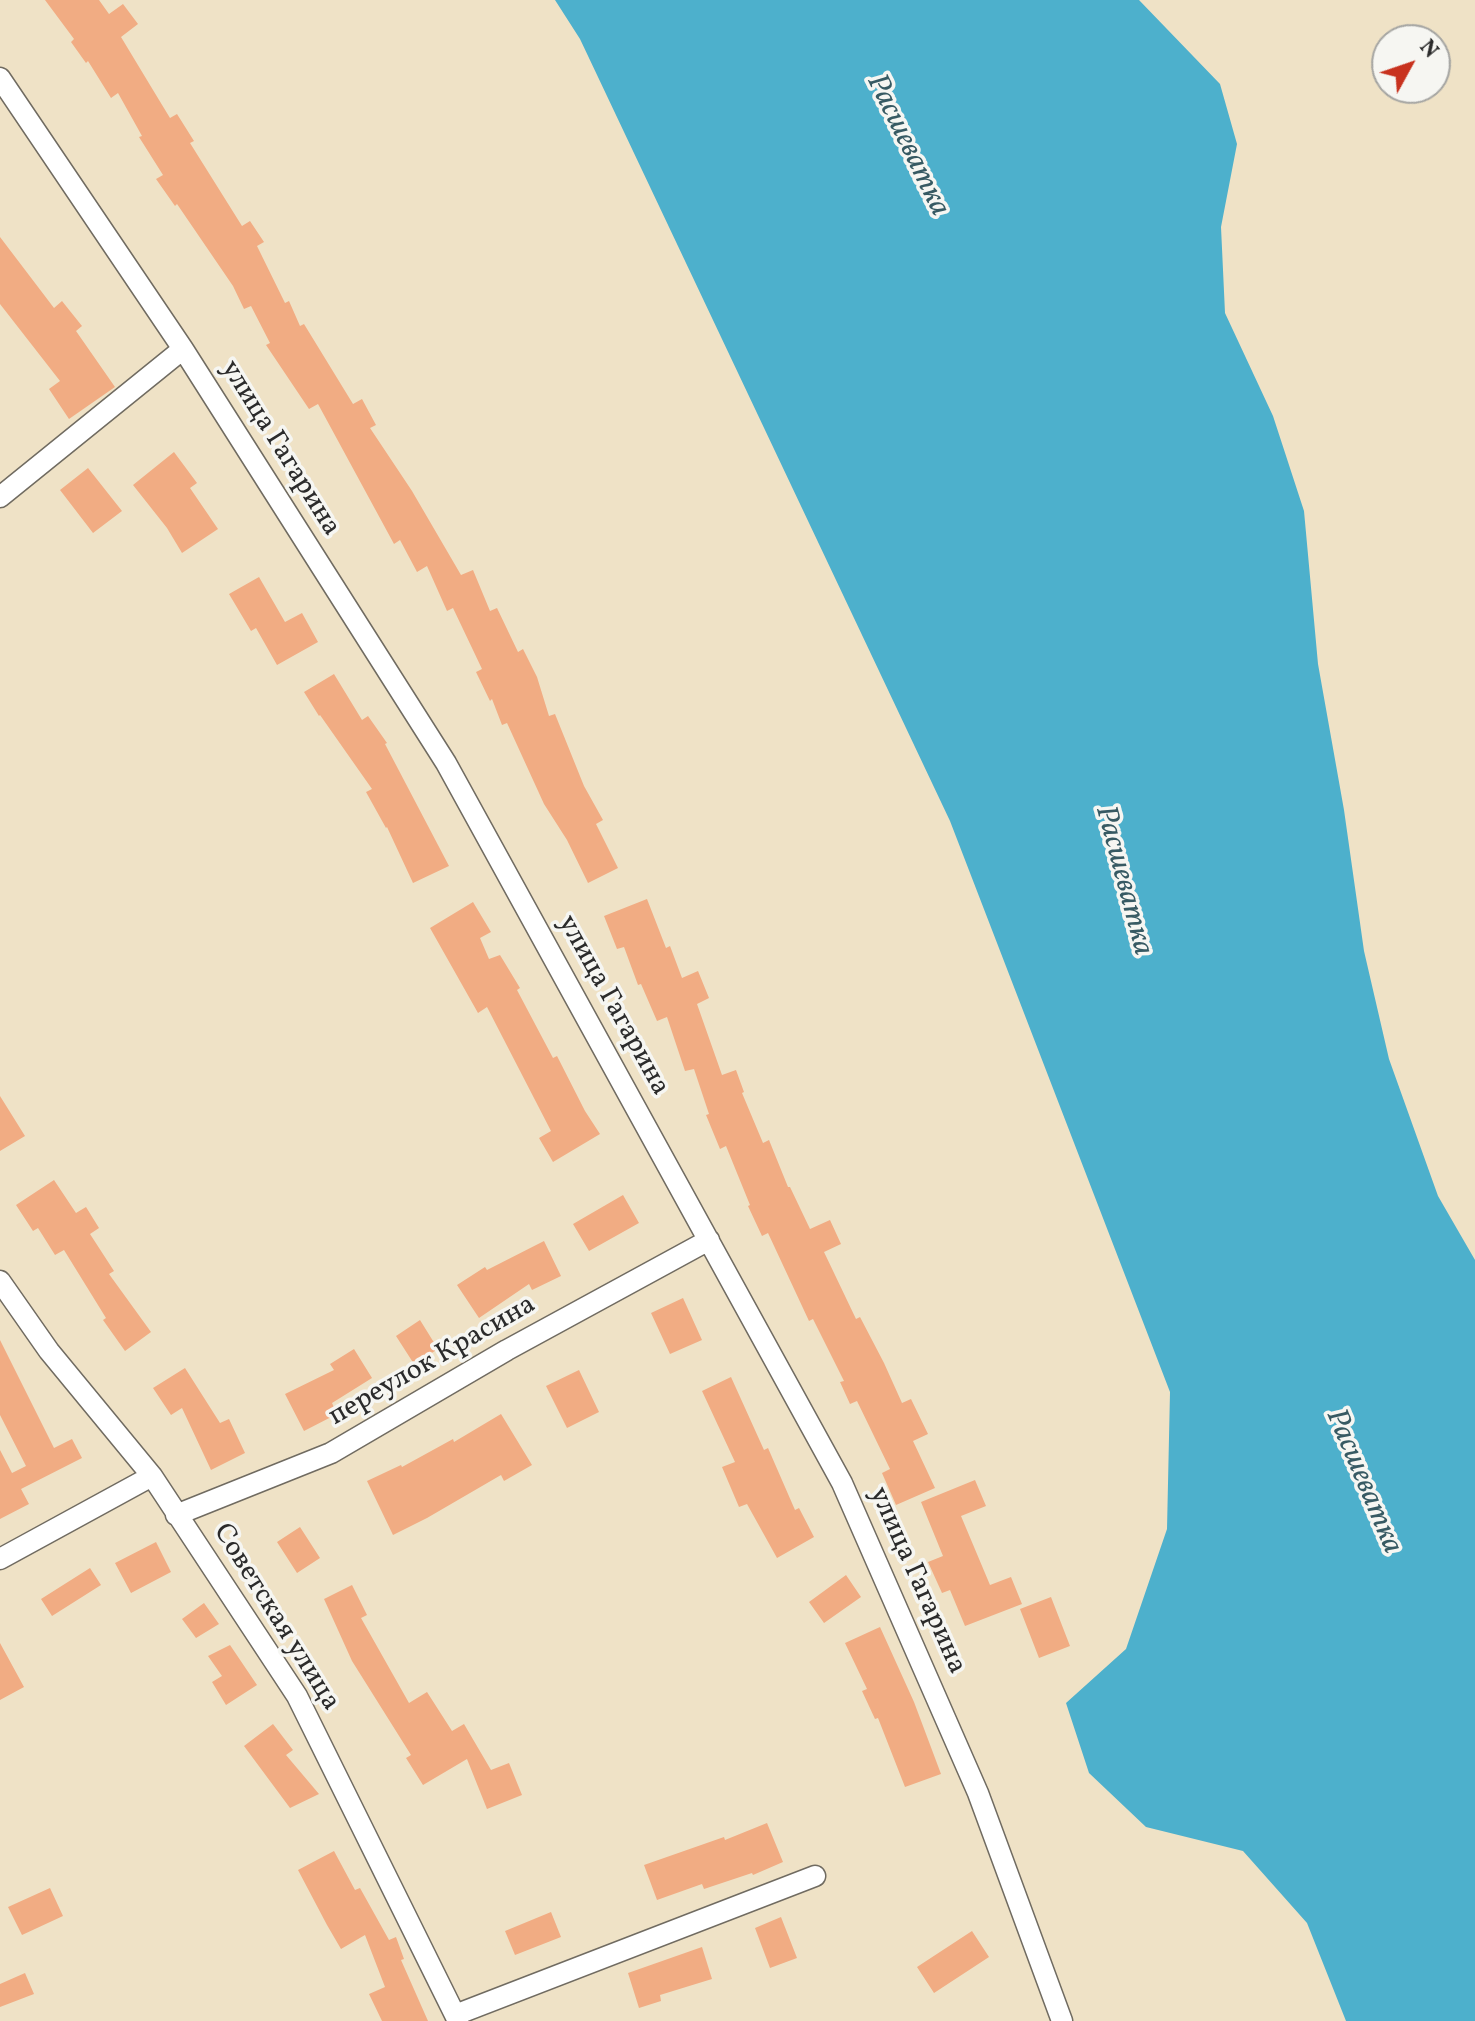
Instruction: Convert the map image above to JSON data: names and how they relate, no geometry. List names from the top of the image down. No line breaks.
{"streets":{"street":["улица Гагарина","переулок Красина","Советская улица"]},"crossings":[["улица Гагарина","переулок Красина"],["переулок Красина","Советская улица"]],"water":["Расшеватка"],"north":"top right"}
